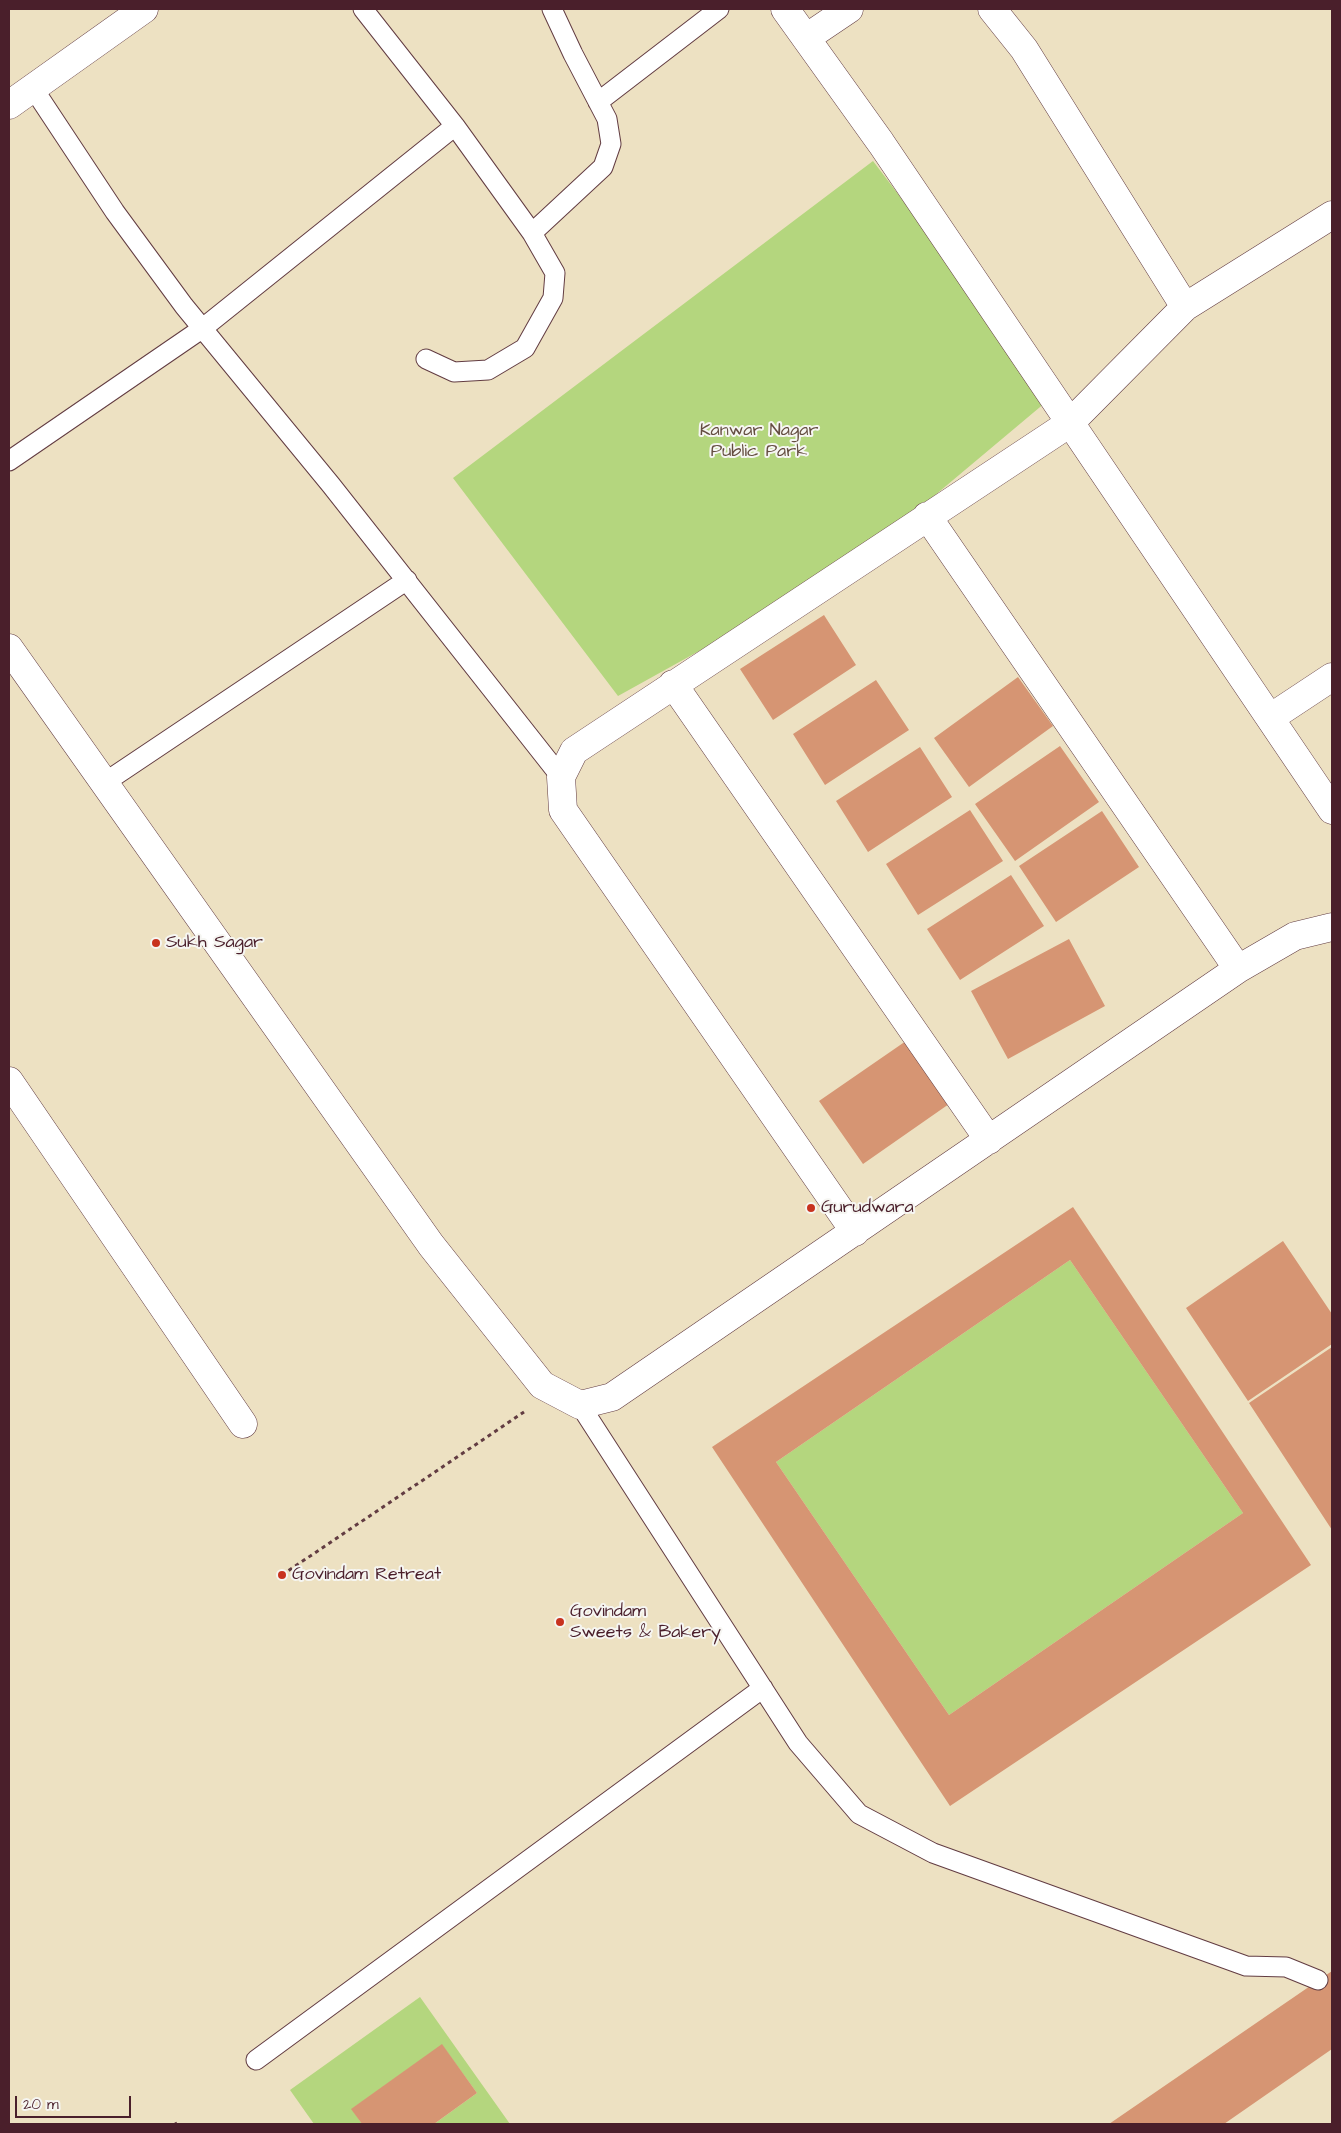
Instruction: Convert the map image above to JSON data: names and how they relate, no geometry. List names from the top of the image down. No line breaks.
{"parks":["Kanwar Nagar Public Park"],"places":["Sukh Sagar","Gurudwara","Govindam Retreat","Govindam Sweets & Bakery"],"scale_bar":"20 m"}
